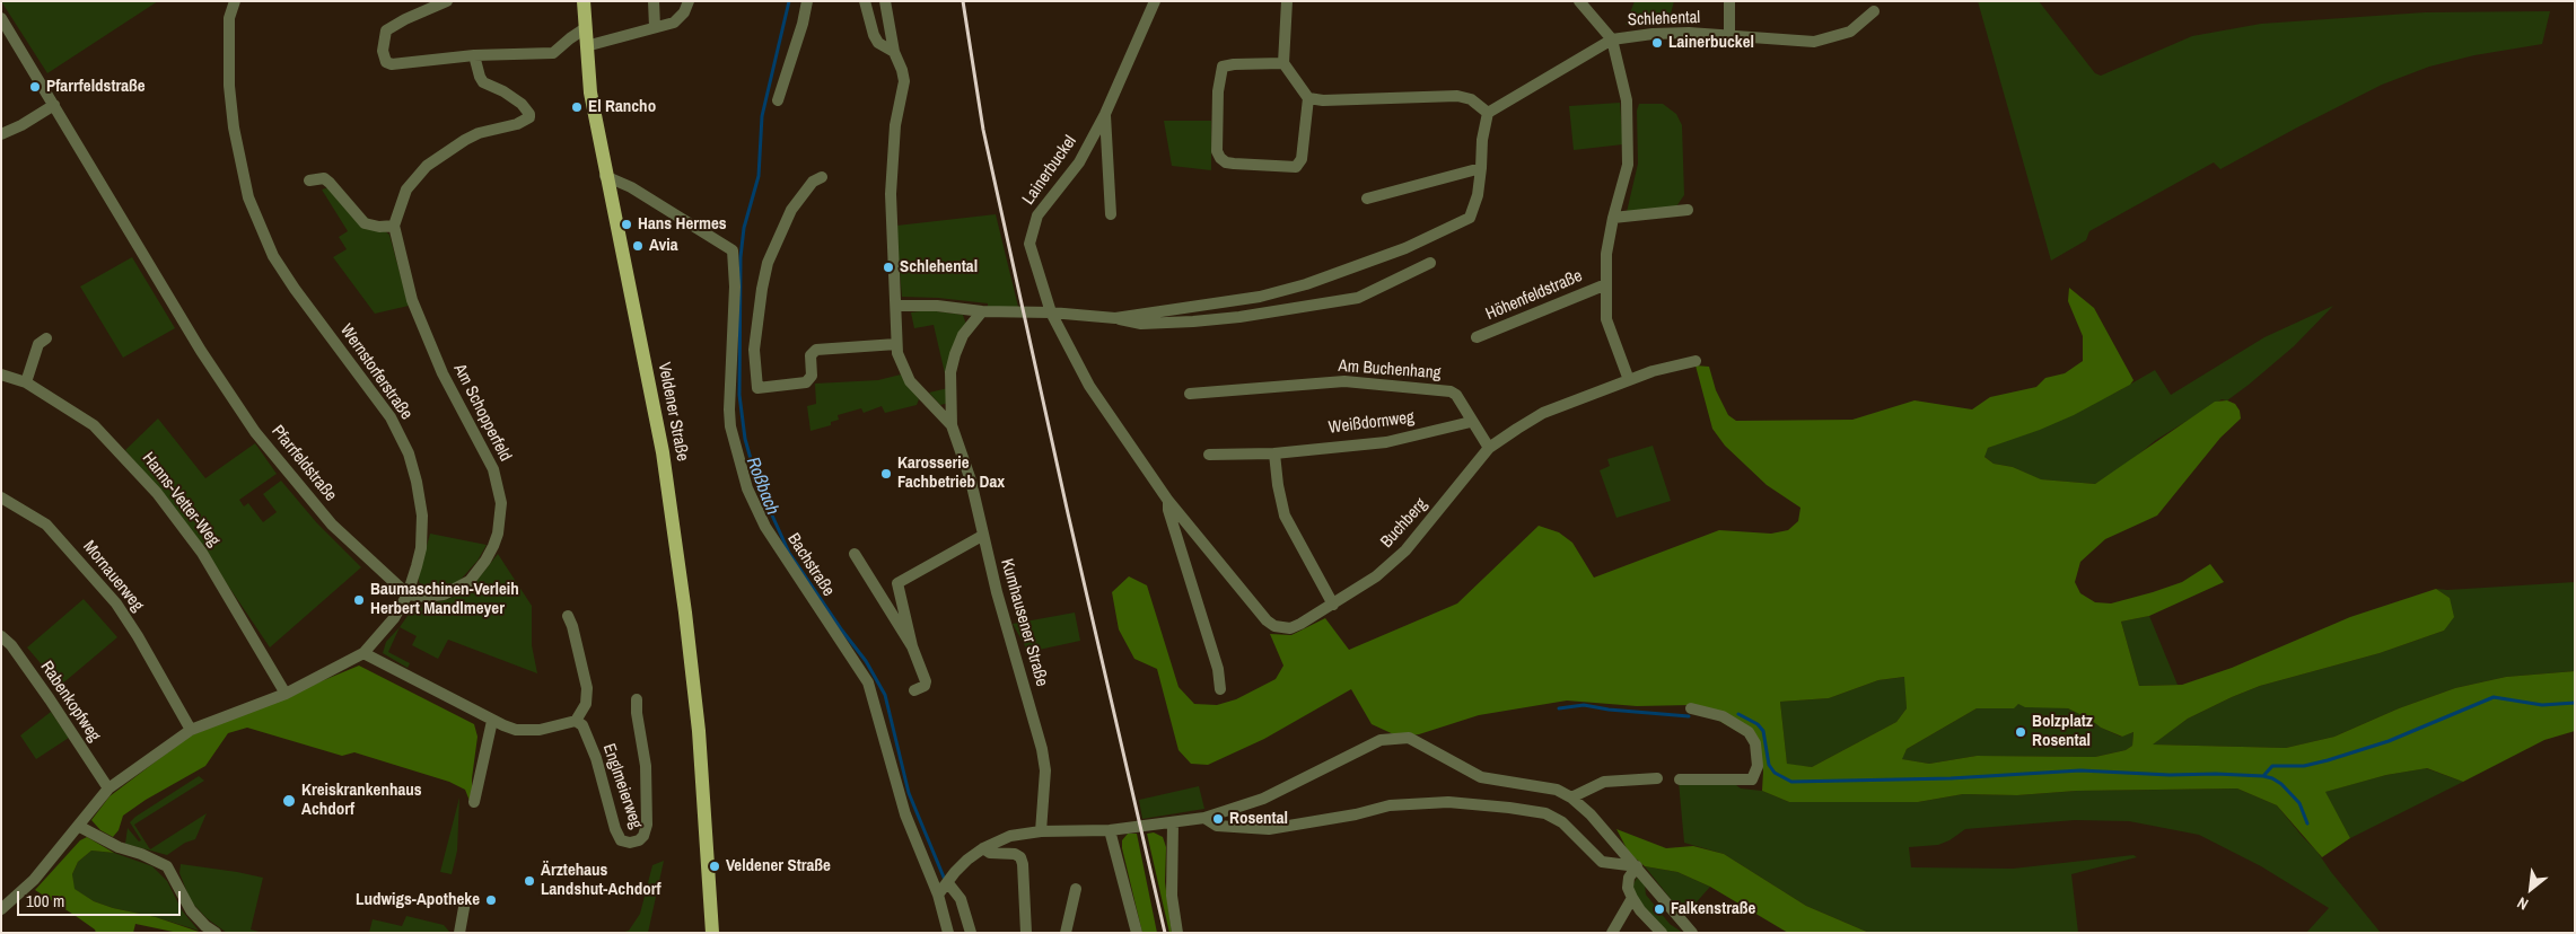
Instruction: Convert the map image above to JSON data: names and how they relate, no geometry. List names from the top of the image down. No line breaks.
{"streets":{"main road":["Veldener Straße"],"street":["Schlehental","Lainerbuckel","Höhenfeldstraße","Am Buchenhang","Wernstorferstraße","Am Schopperfeld","Weißdornweg","Pfarrfeldstraße","Hanns-Vetter-Weg","Buchberg","Bachstraße","Mornauerweg","Kumhausener Straße","Rabenkopfweg","Englmeierweg"]},"crossings":[["Schlehental","Höhenfeldstraße"],["Lainerbuckel","Buchberg"],["Höhenfeldstraße","Buchberg"],["Am Buchenhang","Weißdornweg"],["Am Buchenhang","Buchberg"],["Wernstorferstraße","Am Schopperfeld"],["Wernstorferstraße","Pfarrfeldstraße"],["Wernstorferstraße","Hanns-Vetter-Weg"],["Wernstorferstraße","Mornauerweg"],["Wernstorferstraße","Rabenkopfweg"],["Veldener Straße","Bachstraße"],["Am Schopperfeld","Pfarrfeldstraße"]],"water":["Roßbach"],"places":["Lainerbuckel","Pfarrfeldstraße","El Rancho","Hans Hermes","Avia","Schlehental","Karosserie Fachbetrieb Dax","Baumaschinen-Verleih Herbert Mandlmeyer","Bolzplatz Rosental","Kreiskrankenhaus Achdorf","Rosental","Veldener Straße","Ärztehaus Landshut-Achdorf","Ludwigs-Apotheke","Falkenstraße"],"scale_bar":"100 m","north":"bottom left"}
